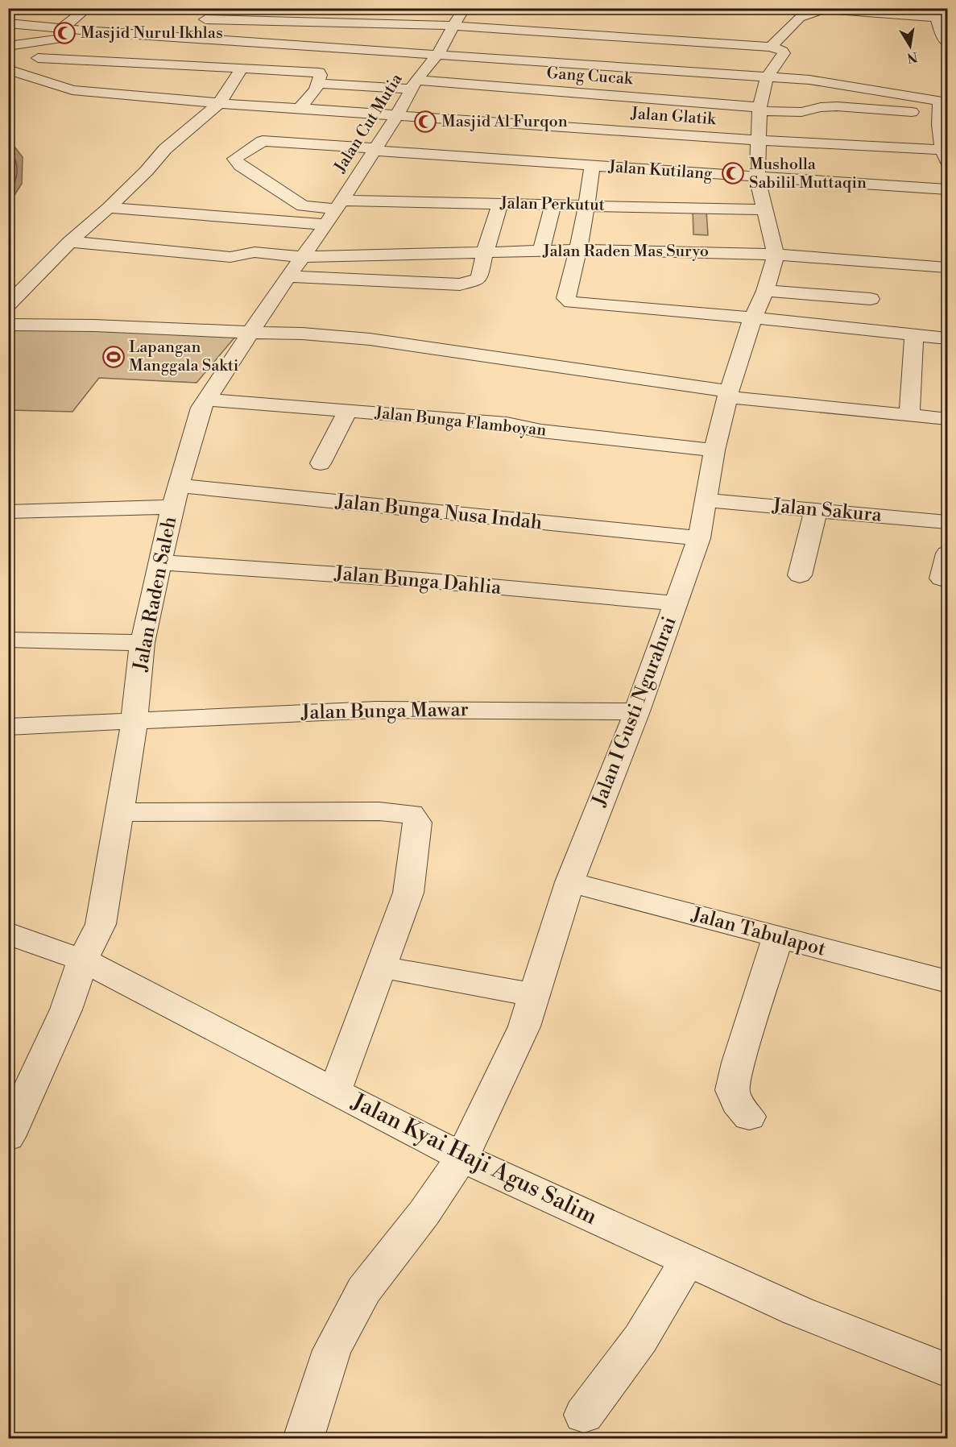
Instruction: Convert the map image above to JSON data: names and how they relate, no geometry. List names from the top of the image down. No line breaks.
{"streets":{"street":["Gang Cucak","Jalan Glatik","Jalan Cut Mutia","Jalan Kutilang","Jalan Perkutut","Jalan Raden Mas Suryo","Jalan Bunga Flamboyan","Jalan Sakura","Jalan Bunga Nusa Indah","Jalan Bunga Dahlia","Jalan Raden Saleh","Jalan Bunga Mawar","Jalan I Gusti Ngurahrai","Jalan Tabulapot","Jalan Kyai Haji Agus Salim"]},"crossings":[["Gang Cucak","Jalan Cut Mutia"],["Jalan Glatik","Jalan Cut Mutia"],["Jalan Glatik","Jalan Kutilang"],["Jalan Cut Mutia","Jalan Kutilang"],["Jalan Cut Mutia","Jalan Perkutut"],["Jalan Cut Mutia","Jalan Raden Mas Suryo"],["Jalan Cut Mutia","Jalan Raden Saleh"],["Jalan Raden Mas Suryo","Jalan Raden Saleh"],["Jalan Raden Mas Suryo","Jalan I Gusti Ngurahrai"],["Jalan Bunga Flamboyan","Jalan Raden Saleh"],["Jalan Bunga Flamboyan","Jalan I Gusti Ngurahrai"],["Jalan Sakura","Jalan I Gusti Ngurahrai"],["Jalan Bunga Nusa Indah","Jalan Raden Saleh"],["Jalan Bunga Nusa Indah","Jalan I Gusti Ngurahrai"],["Jalan Bunga Dahlia","Jalan Raden Saleh"],["Jalan Bunga Dahlia","Jalan I Gusti Ngurahrai"],["Jalan Raden Saleh","Jalan Bunga Mawar"],["Jalan Raden Saleh","Jalan Kyai Haji Agus Salim"],["Jalan Bunga Mawar","Jalan I Gusti Ngurahrai"],["Jalan I Gusti Ngurahrai","Jalan Tabulapot"],["Jalan I Gusti Ngurahrai","Jalan Kyai Haji Agus Salim"]],"places":{"mosque":["Masjid Nurul Ikhlas","Masjid Al Furqon","Musholla Sabilil Muttaqin"],"sports":["Lapangan Manggala Sakti"]},"north":"bottom"}
